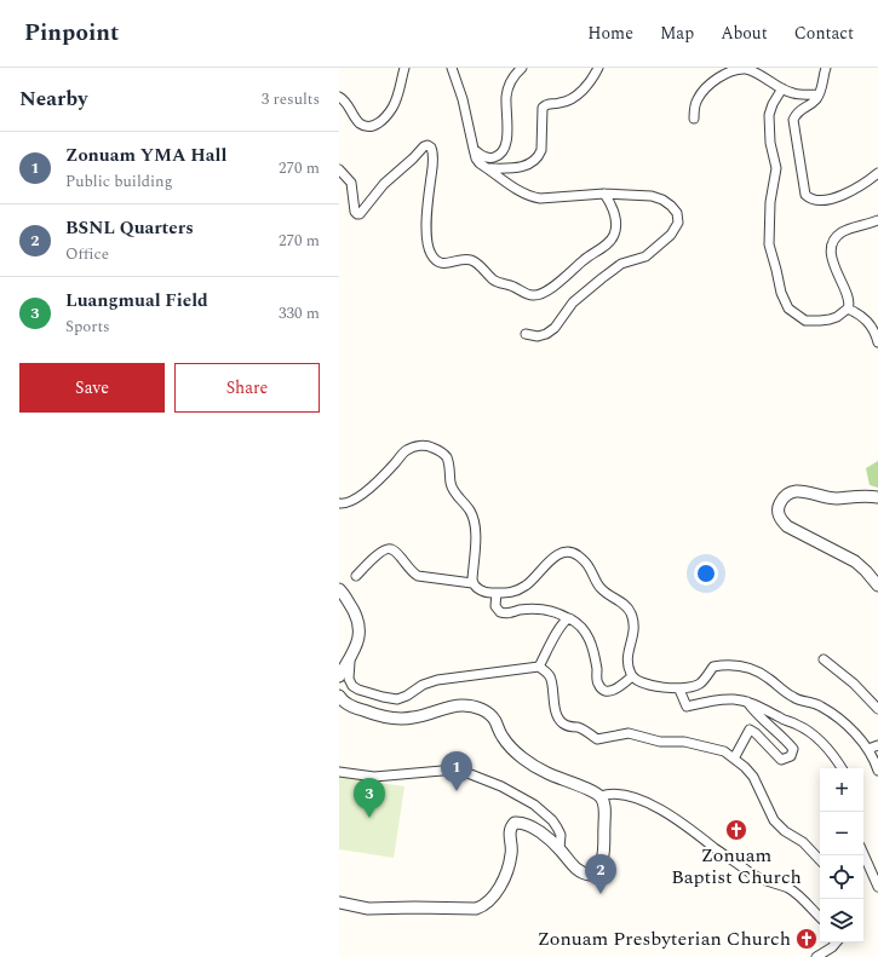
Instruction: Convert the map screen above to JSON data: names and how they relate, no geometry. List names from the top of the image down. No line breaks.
{"places":{"church":["Zonuam Baptist Church","Zonuam Presbyterian Church"]},"page":{"header":"Pinpoint","nav":["Home","Map","About","Contact"],"heading":["Nearby","3 results"],"list":[{"mark":"1","name":"Zonuam YMA Hall","note":"Public building","value":"270 m"},{"mark":"2","name":"BSNL Quarters","note":"Office","value":"270 m"},{"mark":"3","name":"Luangmual Field","note":"Sports","value":"330 m"}],"buttons":["Save","Share"],"pins":["1","3","2"],"map_buttons":["+","−"]}}
